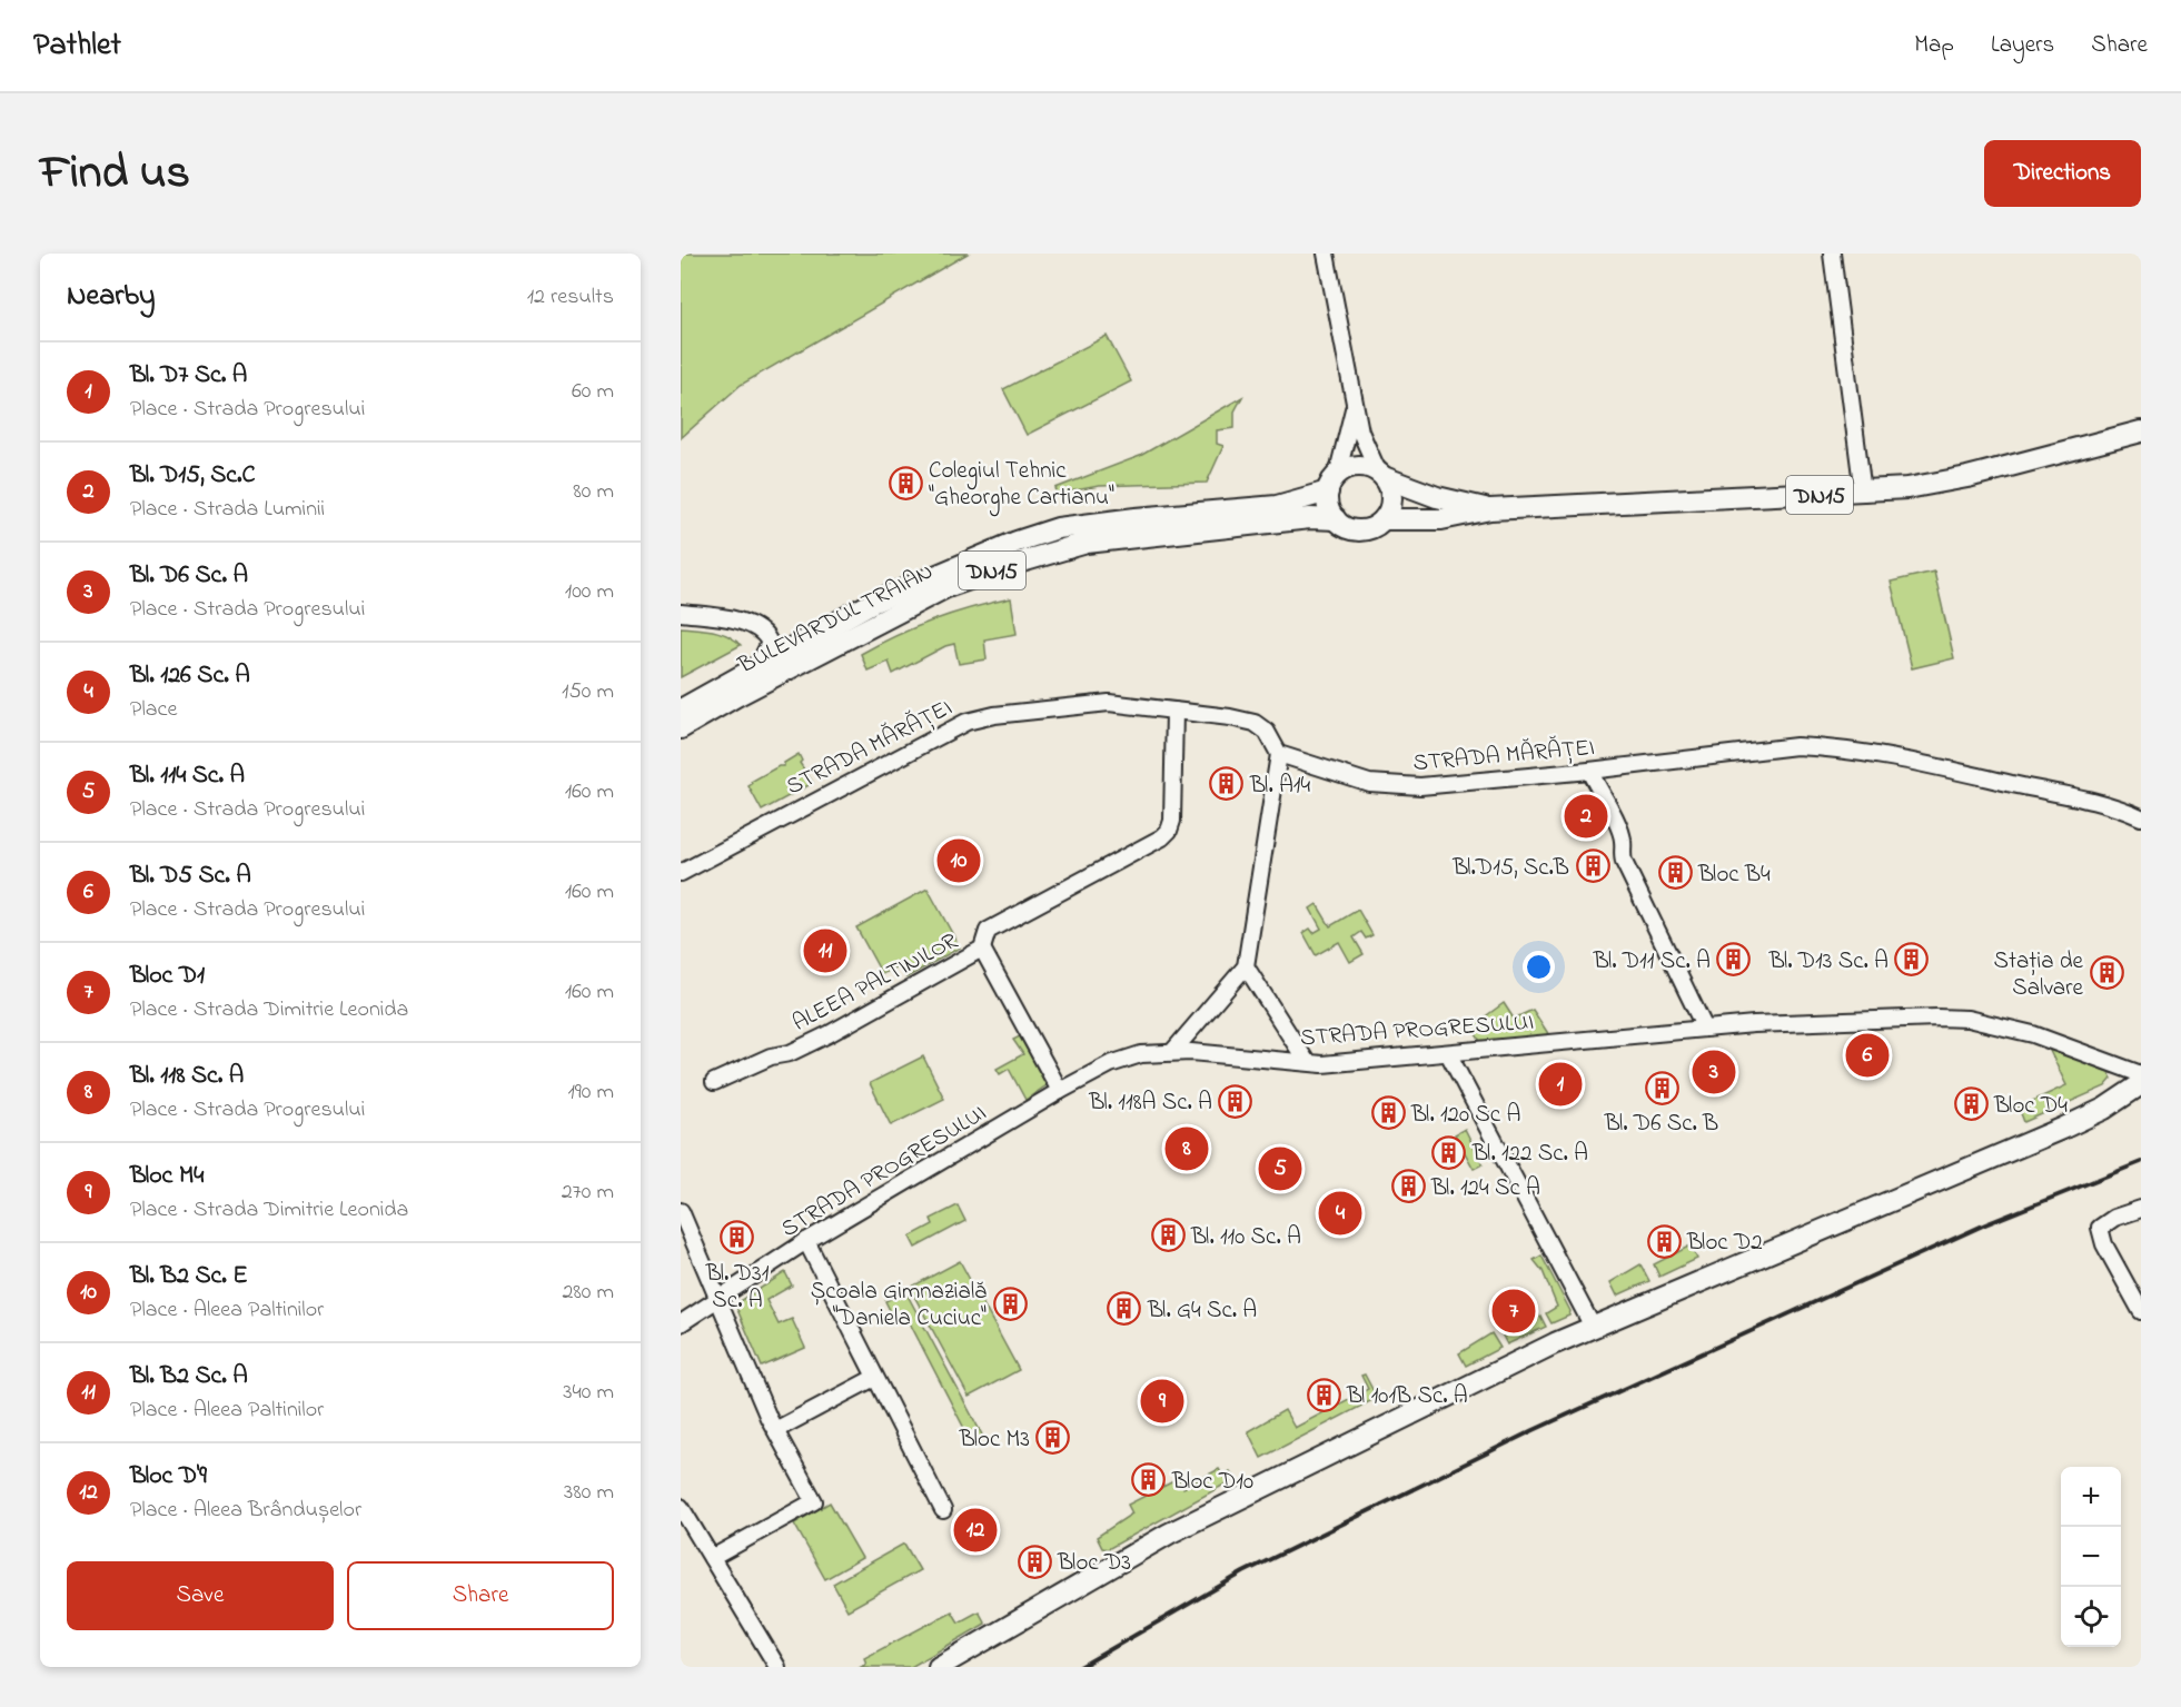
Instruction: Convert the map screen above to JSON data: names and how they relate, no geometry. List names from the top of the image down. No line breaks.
{"streets":{"main road":["DN15","BULEVARDUL TRAIAN"],"street":["STRADA MĂRĂȚEI","ALEEA PALTINILOR","STRADA PROGRESULUI"]},"crossings":[["DN15","BULEVARDUL TRAIAN"],["STRADA MĂRĂȚEI","ALEEA PALTINILOR"],["ALEEA PALTINILOR","STRADA PROGRESULUI"]],"places":{"building":["Colegiul Tehnic \"Gheorghe Cartianu\"","Bl. A14","Bl.D15, Sc.B","Bloc B4","Bl. D11 Sc. A","Bl. D13 Sc. A","Stația de Salvare","Bl. D6 Sc. B","Bl. 118A Sc. A","Bloc D4","Bl. 120 Sc A","Bl. 122 Sc. A","Bl. 124 Sc A","Bl. 110 Sc. A","Bl. D31 Sc. A","Bloc D2","Școala Gimnazială \"Daniela Cuciuc\"","Bl. G4 Sc. A","Bl 101B Sc. A","Bloc M3","Bloc D10","Bloc D3"]},"page":{"header":"Pathlet","nav":["Map","Layers","Share"],"title":"Find us","buttons":["Directions",["Save","Share"]],"heading":["Nearby","12 results"],"list":[{"mark":"1","name":"Bl. D7 Sc. A","note":"Place · Strada Progresului","value":"60 m"},{"mark":"2","name":"Bl. D15, Sc.C","note":"Place · Strada Luminii","value":"80 m"},{"mark":"3","name":"Bl. D6 Sc. A","note":"Place · Strada Progresului","value":"100 m"},{"mark":"4","name":"Bl. 126 Sc. A","note":"Place","value":"150 m"},{"mark":"5","name":"Bl. 114 Sc. A","note":"Place · Strada Progresului","value":"160 m"},{"mark":"6","name":"Bl. D5 Sc. A","note":"Place · Strada Progresului","value":"160 m"},{"mark":"7","name":"Bloc D1","note":"Place · Strada Dimitrie Leonida","value":"160 m"},{"mark":"8","name":"Bl. 118 Sc. A","note":"Place · Strada Progresului","value":"190 m"},{"mark":"9","name":"Bloc M4","note":"Place · Strada Dimitrie Leonida","value":"270 m"},{"mark":"10","name":"Bl. B2 Sc. E","note":"Place · Aleea Paltinilor","value":"280 m"},{"mark":"11","name":"Bl. B2 Sc. A","note":"Place · Aleea Paltinilor","value":"340 m"},{"mark":"12","name":"Bloc D'9","note":"Place · Aleea Brândușelor","value":"380 m"}],"pins":["2","10","11","6","3","1","8","5","4","7","9","12"],"map_buttons":["+","−"]}}
